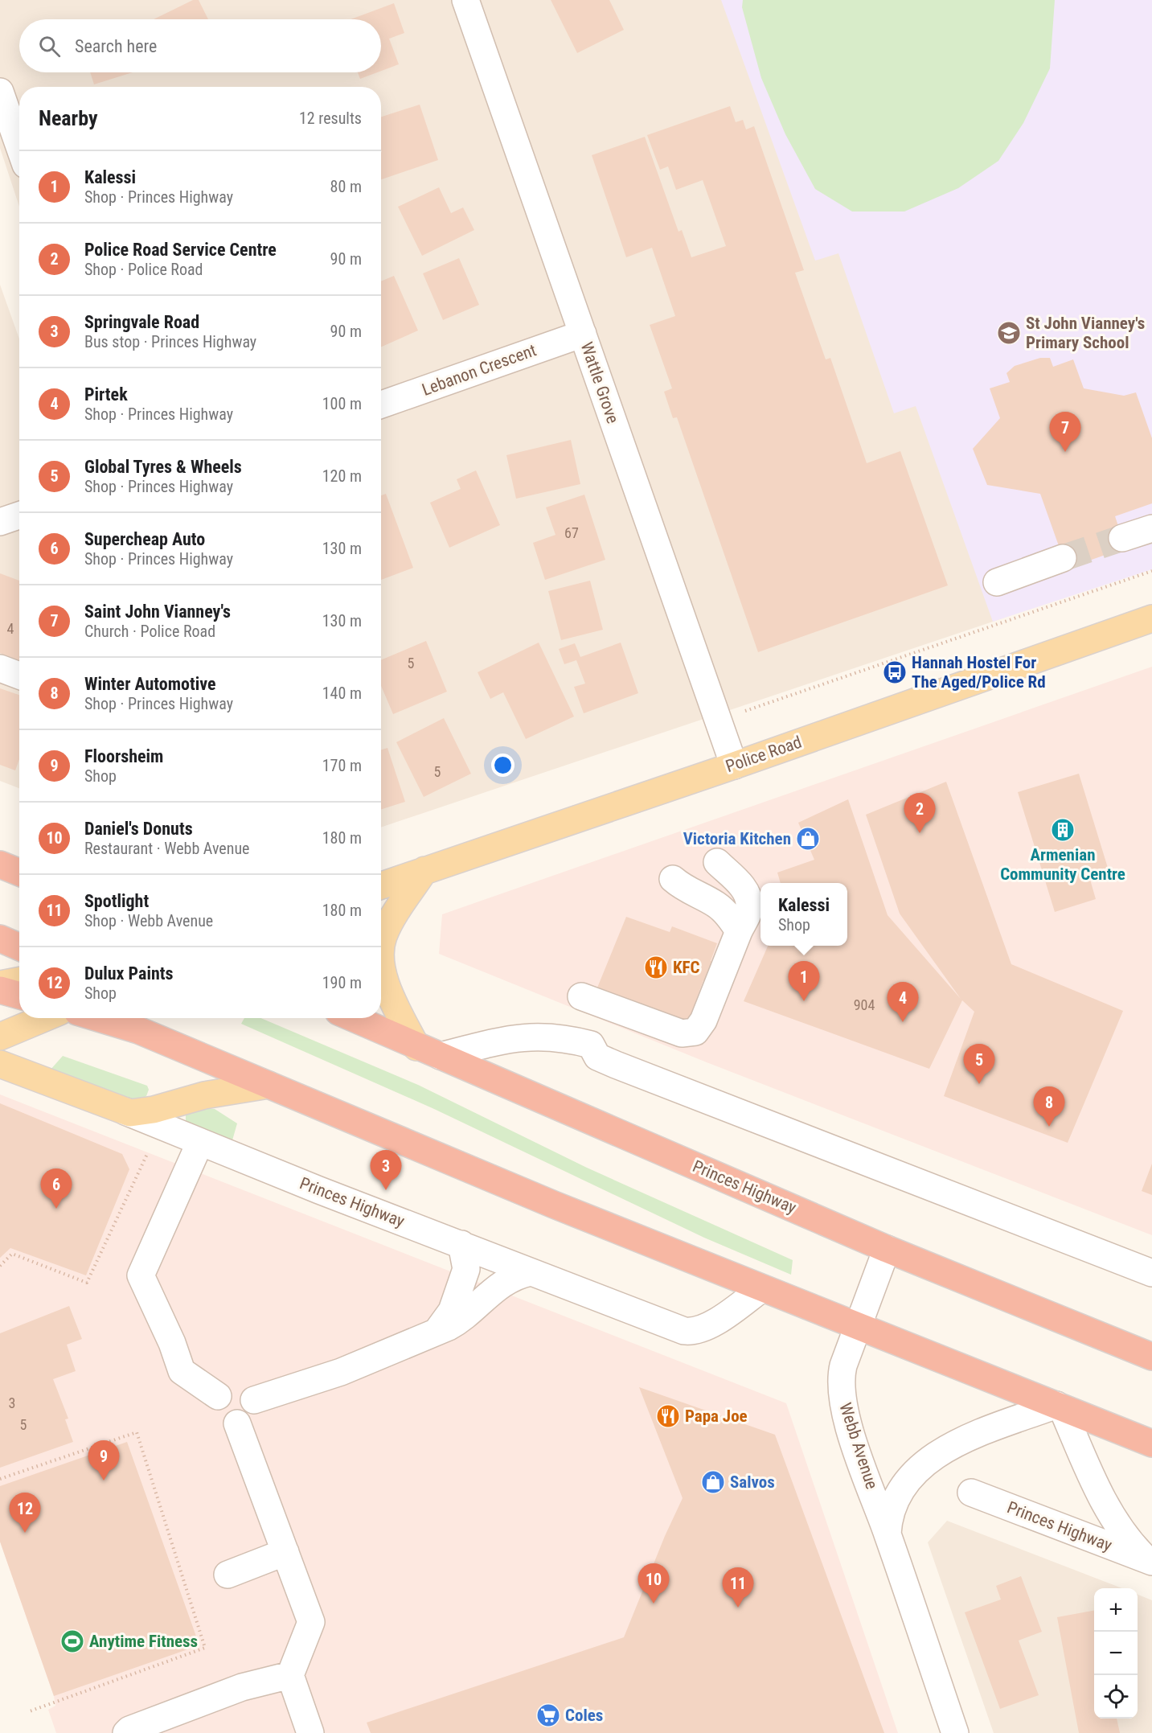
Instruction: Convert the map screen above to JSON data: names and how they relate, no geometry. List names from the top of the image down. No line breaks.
{"streets":{"highway":["Princes Highway"],"main road":["Police Road"],"street":["Lebanon Crescent","Wattle Grove","Webb Avenue"]},"crossings":[["Lebanon Crescent","Wattle Grove"],["Wattle Grove","Police Road"],["Princes Highway","Webb Avenue"]],"places":{"school or university":["St John Vianney's Primary School"],"bus stop":["Hannah Hostel For The Aged/Police Rd"],"building":["Armenian Community Centre"],"shop":["Victoria Kitchen","Salvos"],"restaurant":["KFC","Papa Joe"],"sports":["Anytime Fitness"],"supermarket":["Coles"]},"house_numbers":["67","4","5","5","904","3","5"],"page":{"search":"Search here","heading":["Nearby","12 results"],"list":[{"mark":"1","name":"Kalessi","note":"Shop · Princes Highway","value":"80 m"},{"mark":"2","name":"Police Road Service Centre","note":"Shop · Police Road","value":"90 m"},{"mark":"3","name":"Springvale Road","note":"Bus stop · Princes Highway","value":"90 m"},{"mark":"4","name":"Pirtek","note":"Shop · Princes Highway","value":"100 m"},{"mark":"5","name":"Global Tyres & Wheels","note":"Shop · Princes Highway","value":"120 m"},{"mark":"6","name":"Supercheap Auto","note":"Shop · Princes Highway","value":"130 m"},{"mark":"7","name":"Saint John Vianney's","note":"Church · Police Road","value":"130 m"},{"mark":"8","name":"Winter Automotive","note":"Shop · Princes Highway","value":"140 m"},{"mark":"9","name":"Floorsheim","note":"Shop","value":"170 m"},{"mark":"10","name":"Daniel's Donuts","note":"Restaurant · Webb Avenue","value":"180 m"},{"mark":"11","name":"Spotlight","note":"Shop · Webb Avenue","value":"180 m"},{"mark":"12","name":"Dulux Paints","note":"Shop","value":"190 m"}],"pins":["7","2","1","4","5","8","3","6","9","12","10","11"],"popup":["Kalessi","Shop"],"map_buttons":["+","−"]}}
